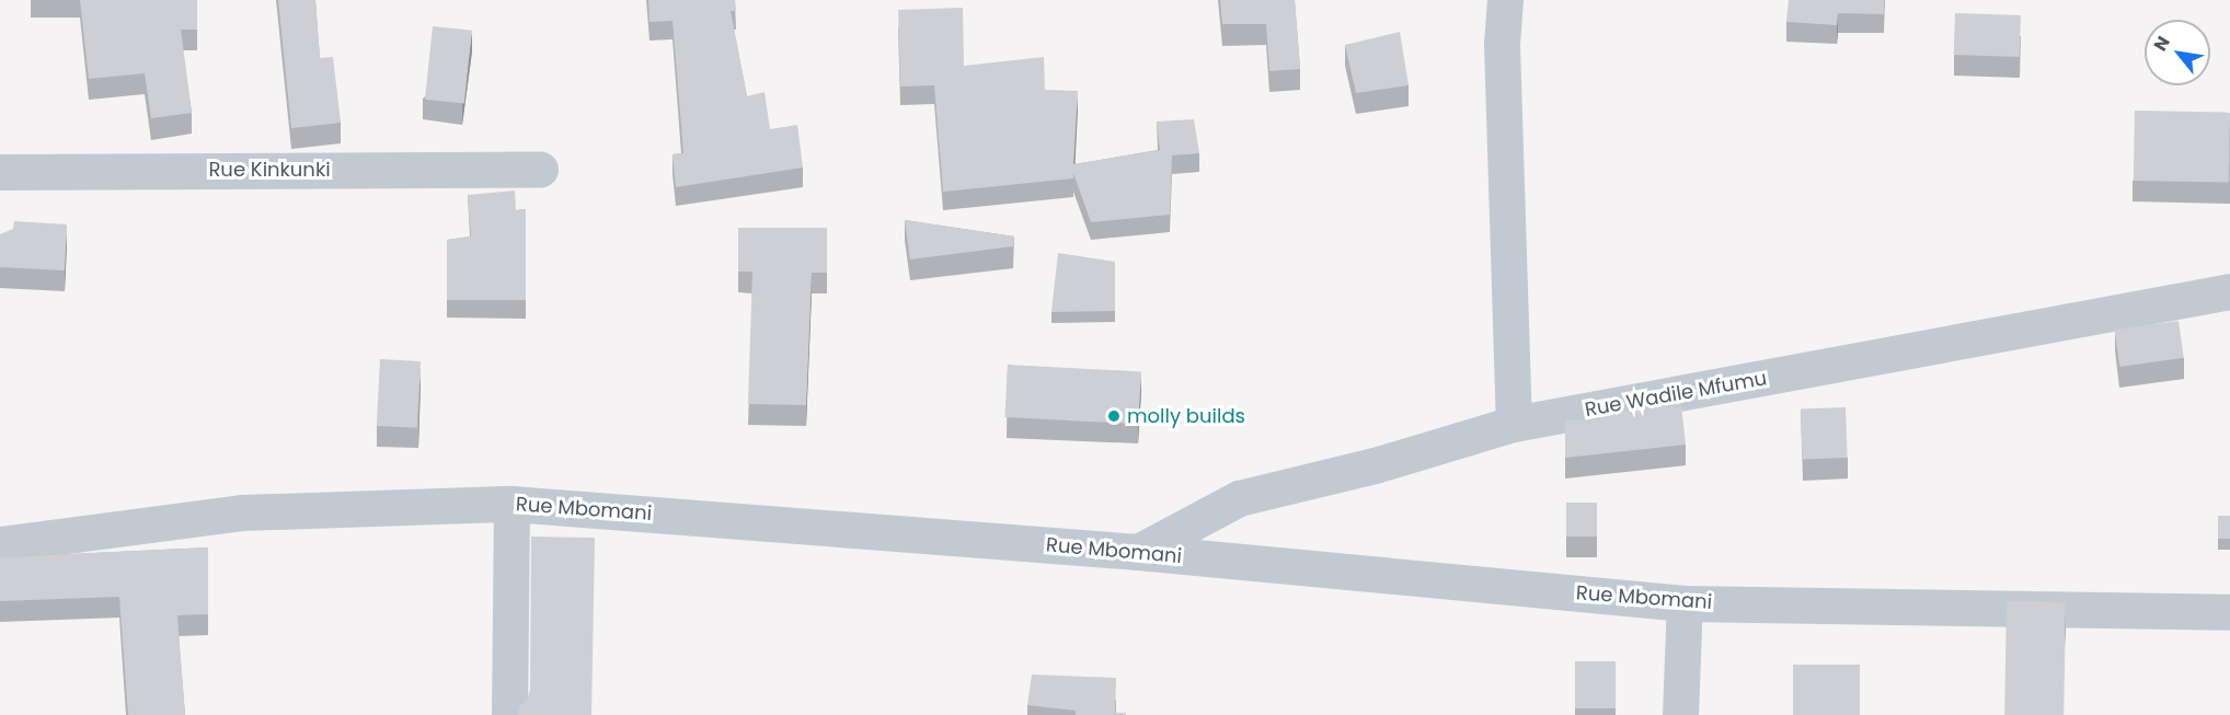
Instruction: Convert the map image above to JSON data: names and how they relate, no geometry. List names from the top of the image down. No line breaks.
{"streets":{"street":["Rue Kinkunki","Rue Wadile Mfumu","Rue Mbomani"]},"crossings":[["Rue Wadile Mfumu","Rue Mbomani"]],"places":["molly builds"],"north":"top left"}
